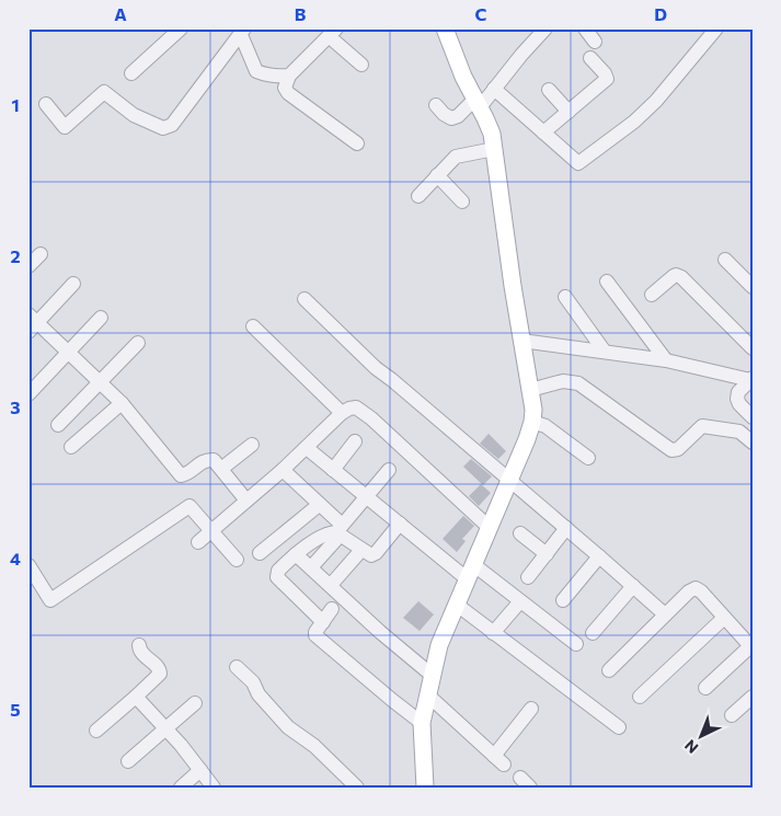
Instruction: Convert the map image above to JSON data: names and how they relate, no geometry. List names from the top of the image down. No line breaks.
{"north":"bottom left","grid":{"columns":["A","B","C","D"],"rows":["1","2","3","4","5"]}}
